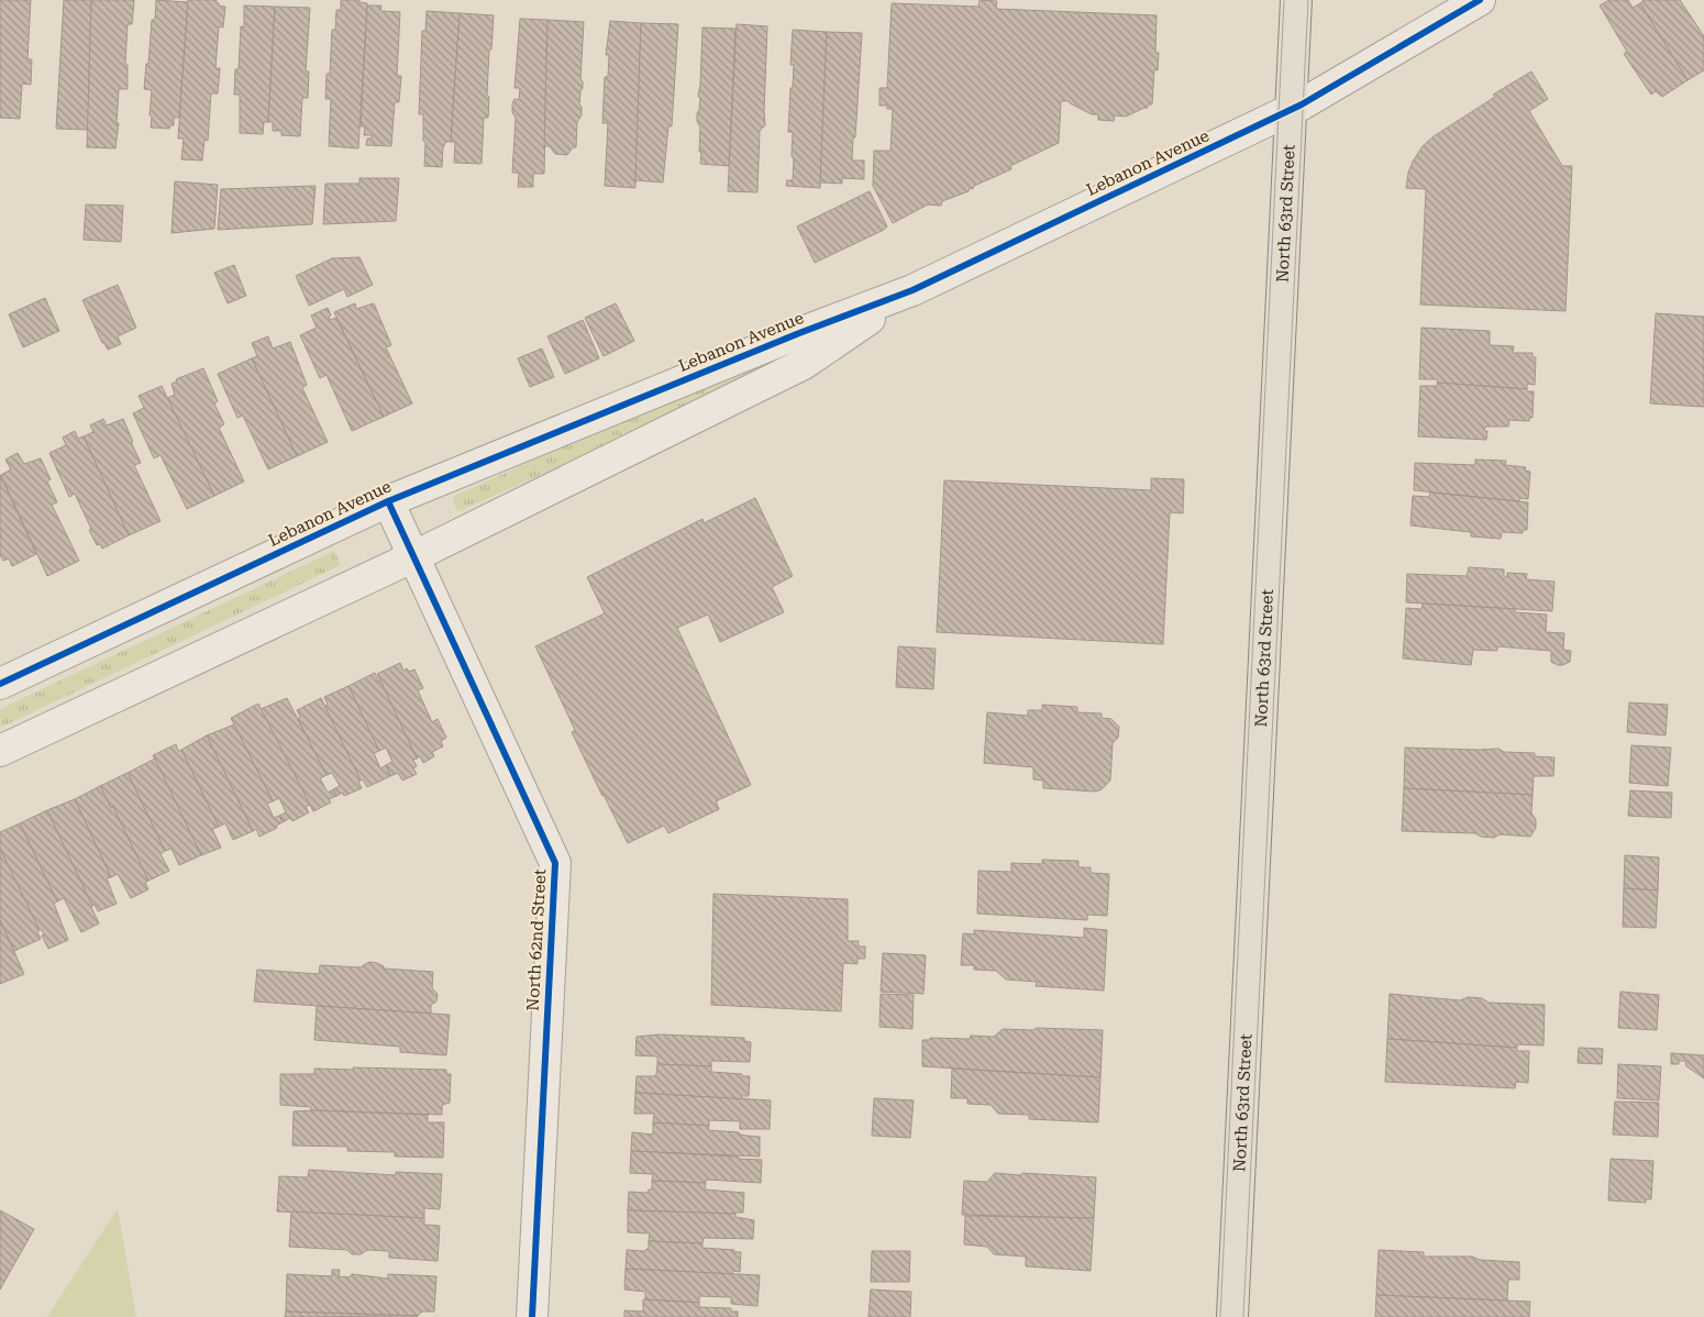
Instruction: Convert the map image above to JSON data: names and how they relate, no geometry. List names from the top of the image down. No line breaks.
{"streets":{"main road":["North 63rd Street"],"street":["Lebanon Avenue","North 62nd Street"]},"crossings":[["Lebanon Avenue","North 63rd Street"],["Lebanon Avenue","North 62nd Street"]]}
